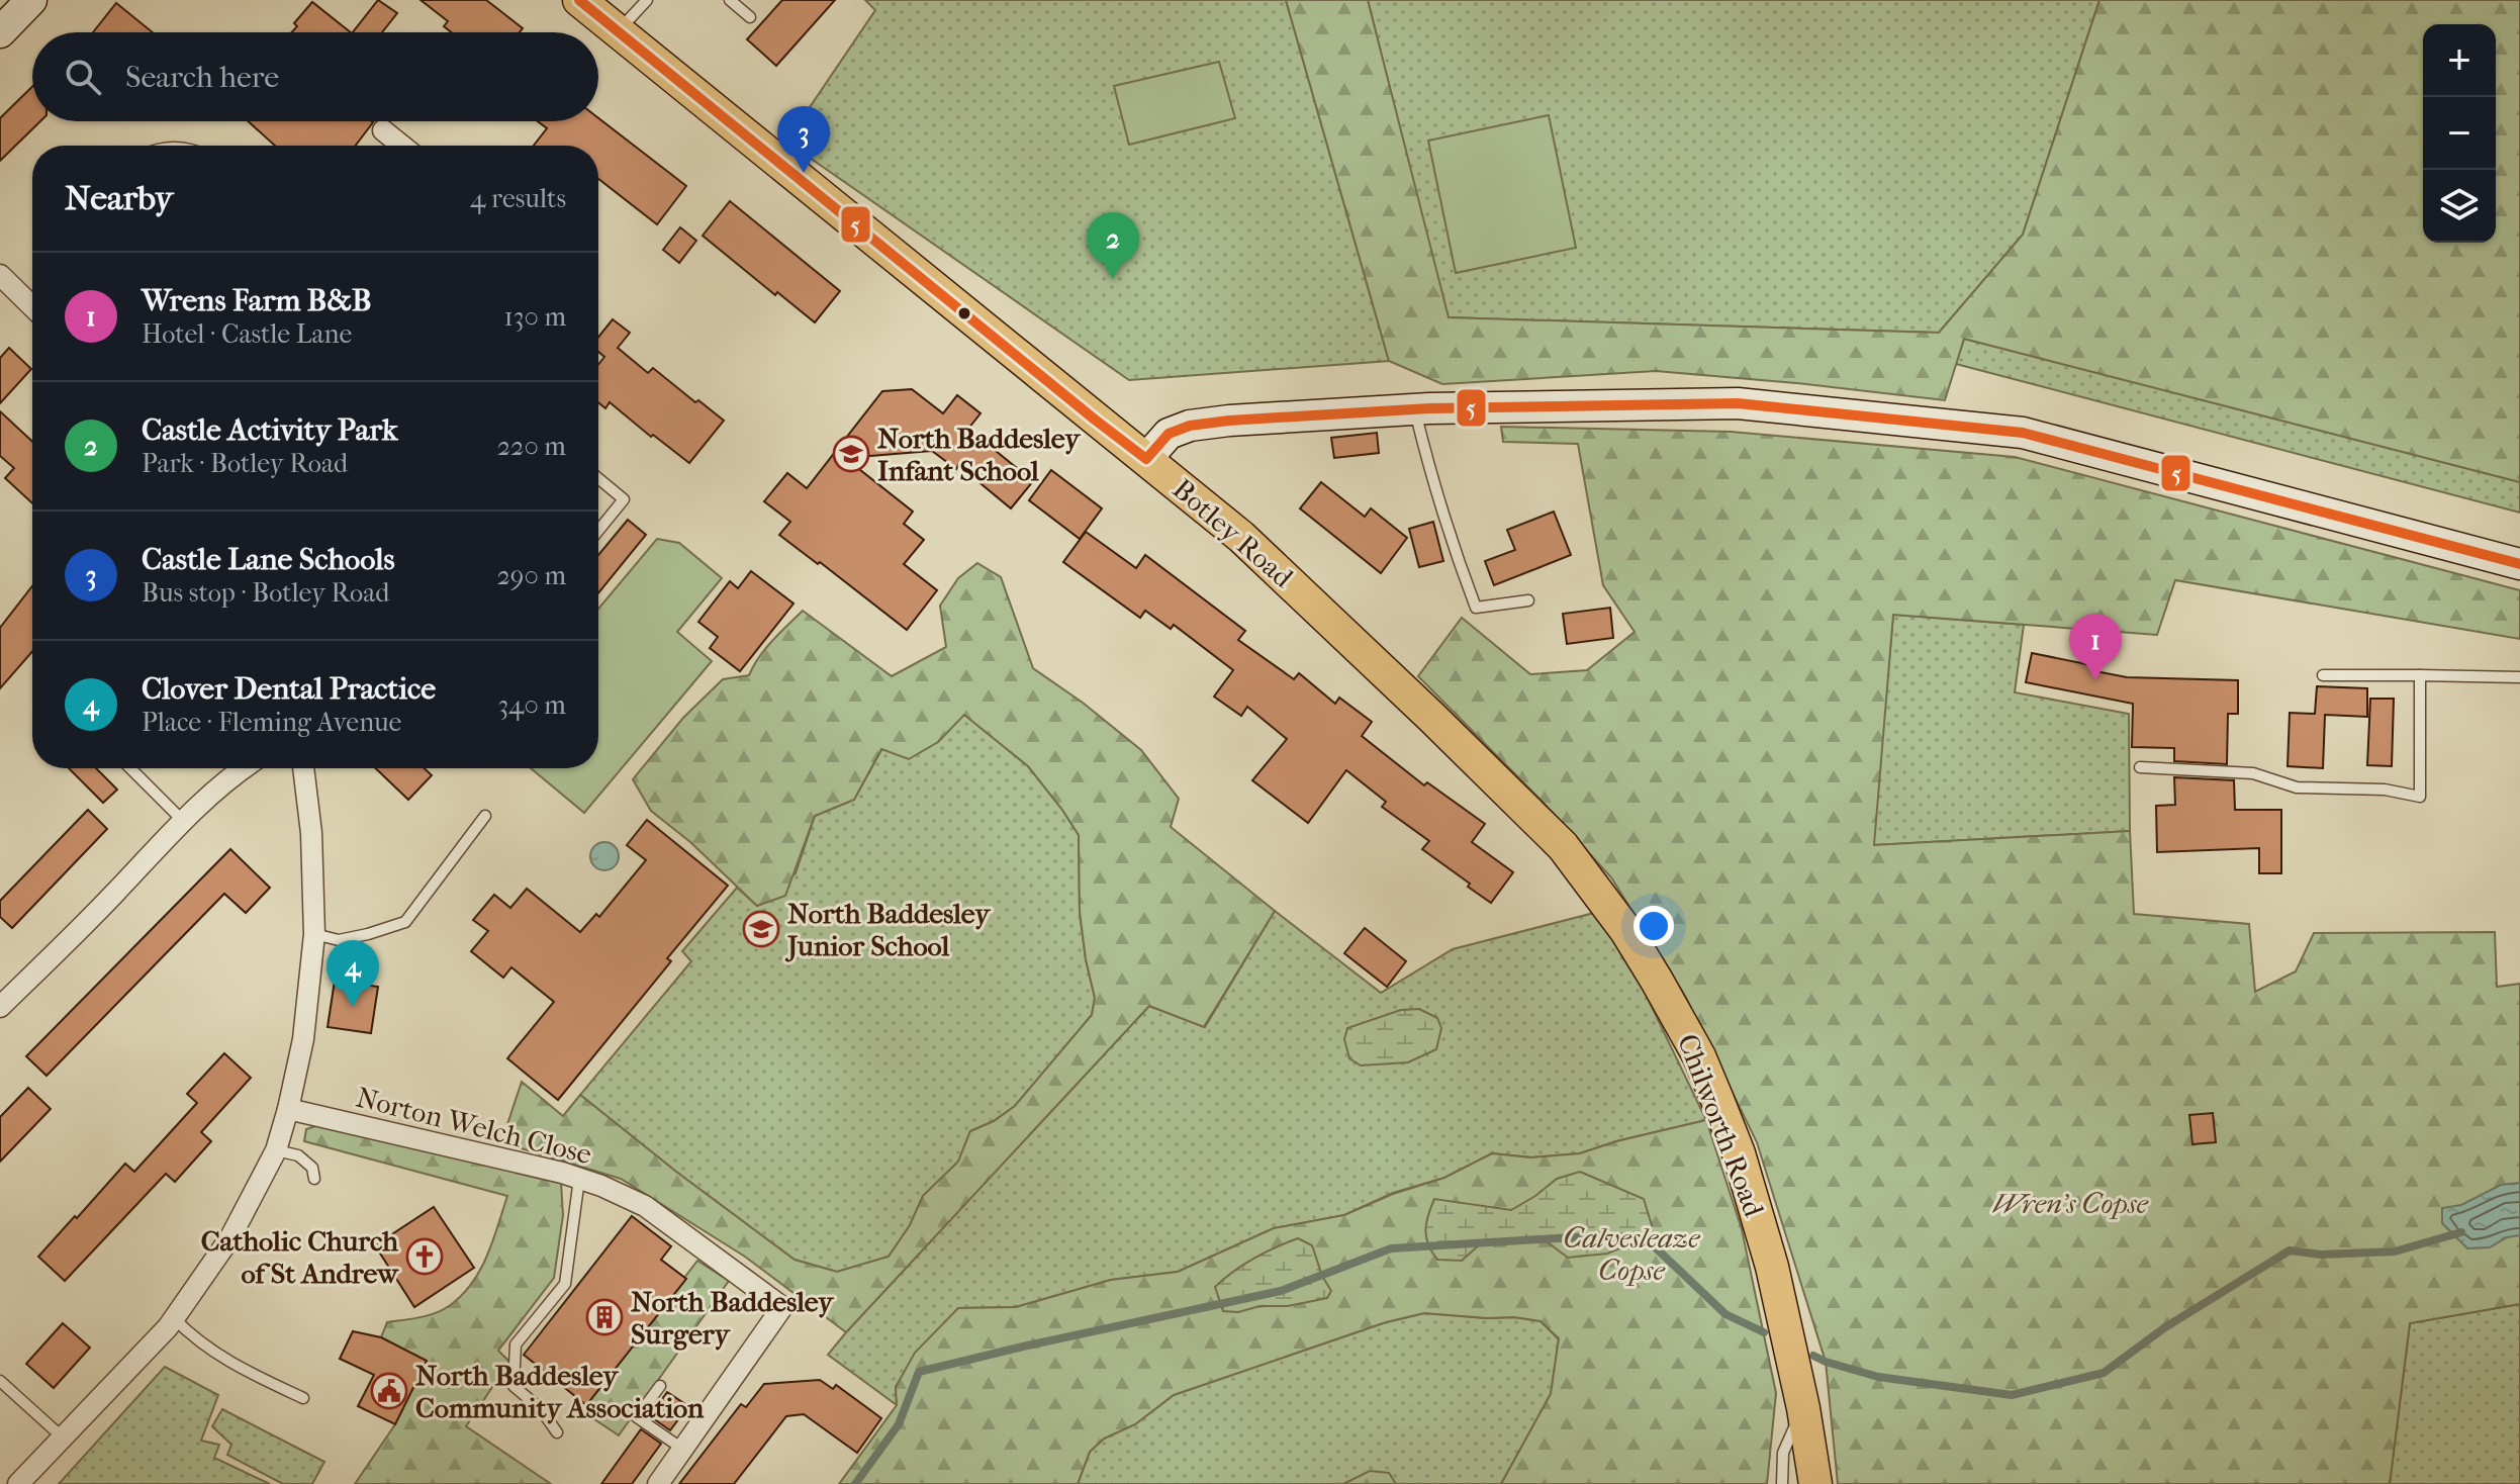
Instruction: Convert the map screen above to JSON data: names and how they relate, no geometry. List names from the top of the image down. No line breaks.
{"streets":{"main road":["Botley Road","Chilworth Road"],"street":["Norton Welch Close"]},"crossings":[["Botley Road","Chilworth Road"]],"parks":["Wren's Copse","Calvesleaze Copse"],"places":{"school or university":["North Baddesley Infant School","North Baddesley Junior School"],"church":["Catholic Church of St Andrew"],"building":["North Baddesley Surgery"],"public building":["North Baddesley Community Association"]},"lines":["transit line 5"],"page":{"map_buttons":["+","−"],"search":"Search here","pins":["3","2","1","4"],"heading":["Nearby","4 results"],"list":[{"mark":"1","name":"Wrens Farm B&B","note":"Hotel · Castle Lane","value":"130 m"},{"mark":"2","name":"Castle Activity Park","note":"Park · Botley Road","value":"220 m"},{"mark":"3","name":"Castle Lane Schools","note":"Bus stop · Botley Road","value":"290 m"},{"mark":"4","name":"Clover Dental Practice","note":"Place · Fleming Avenue","value":"340 m"}]}}
